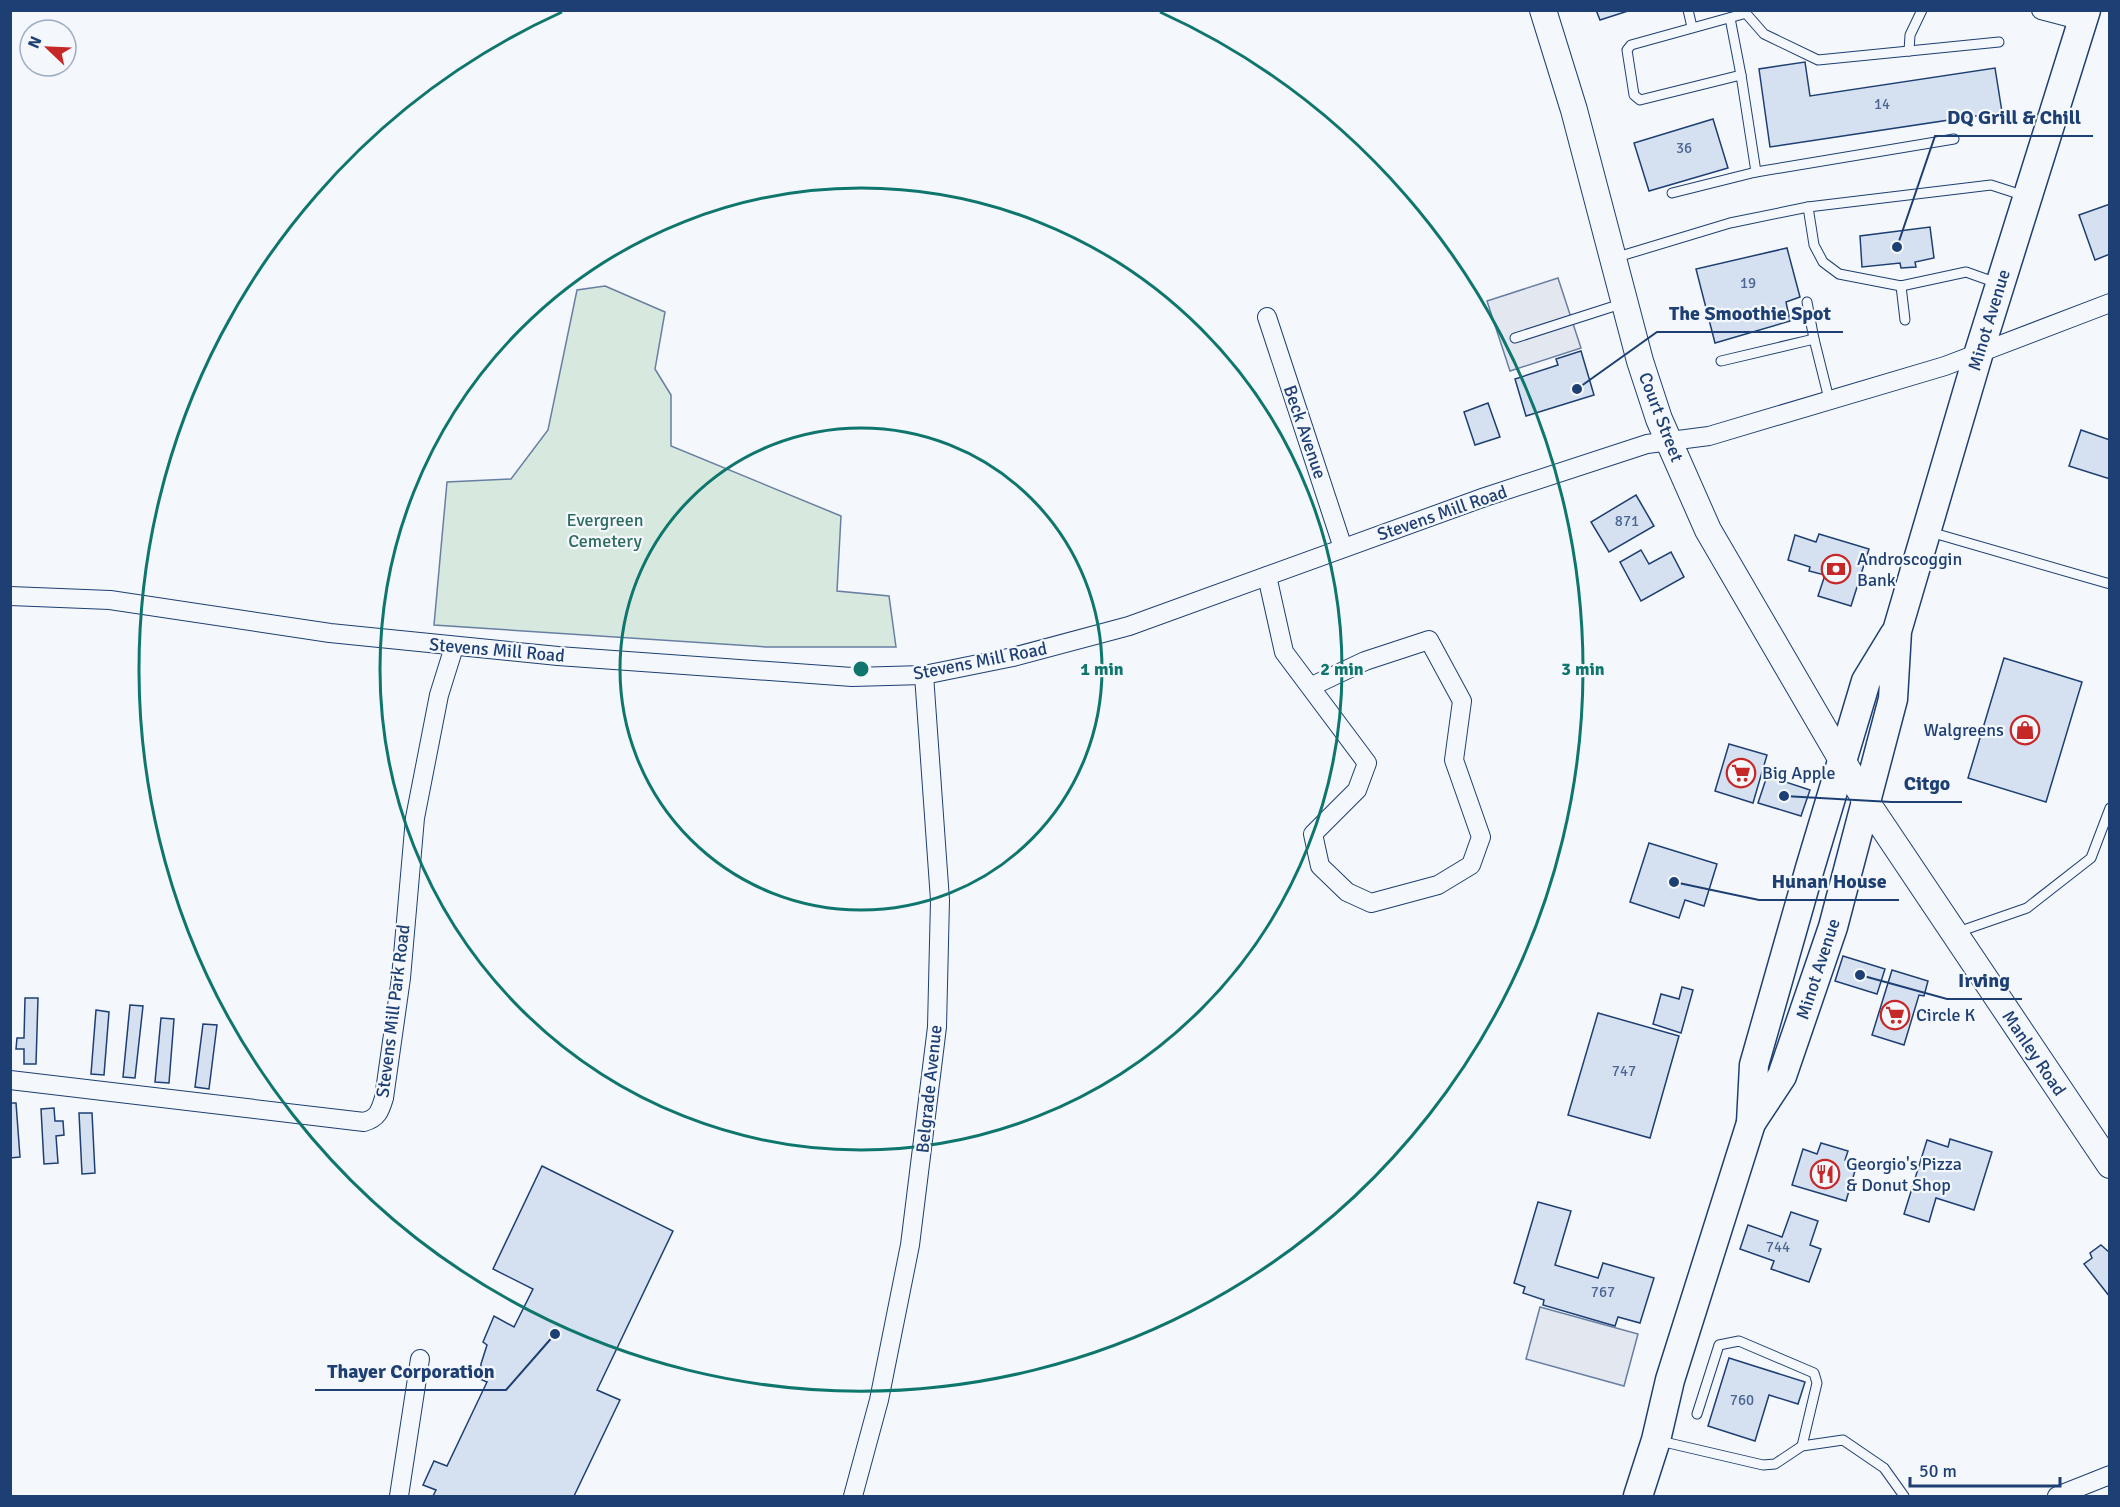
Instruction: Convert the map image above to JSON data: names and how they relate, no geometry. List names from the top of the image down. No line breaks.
{"streets":{"main road":["Minot Avenue","Court Street","Manley Road"],"street":["Beck Avenue","Stevens Mill Road","Stevens Mill Park Road","Belgrade Avenue"]},"crossings":[["Minot Avenue","Court Street"],["Minot Avenue","Stevens Mill Road"],["Minot Avenue","Manley Road"],["Court Street","Stevens Mill Road"],["Court Street","Manley Road"],["Beck Avenue","Stevens Mill Road"],["Stevens Mill Road","Stevens Mill Park Road"],["Stevens Mill Road","Belgrade Avenue"]],"parks":["Evergreen Cemetery"],"places":{"other":["DQ Grill & Chill","The Smoothie Spot","Citgo","Hunan House","Irving","Thayer Corporation"],"bank":["Androscoggin Bank"],"shop":["Walgreens"],"supermarket":["Big Apple","Circle K"],"restaurant":["Georgio's Pizza & Donut Shop"]},"house_numbers":["14","36","19","871","747","744","767","760"],"scale_bar":"50 m","north":"top left","rings":["1 min","2 min","3 min"]}
